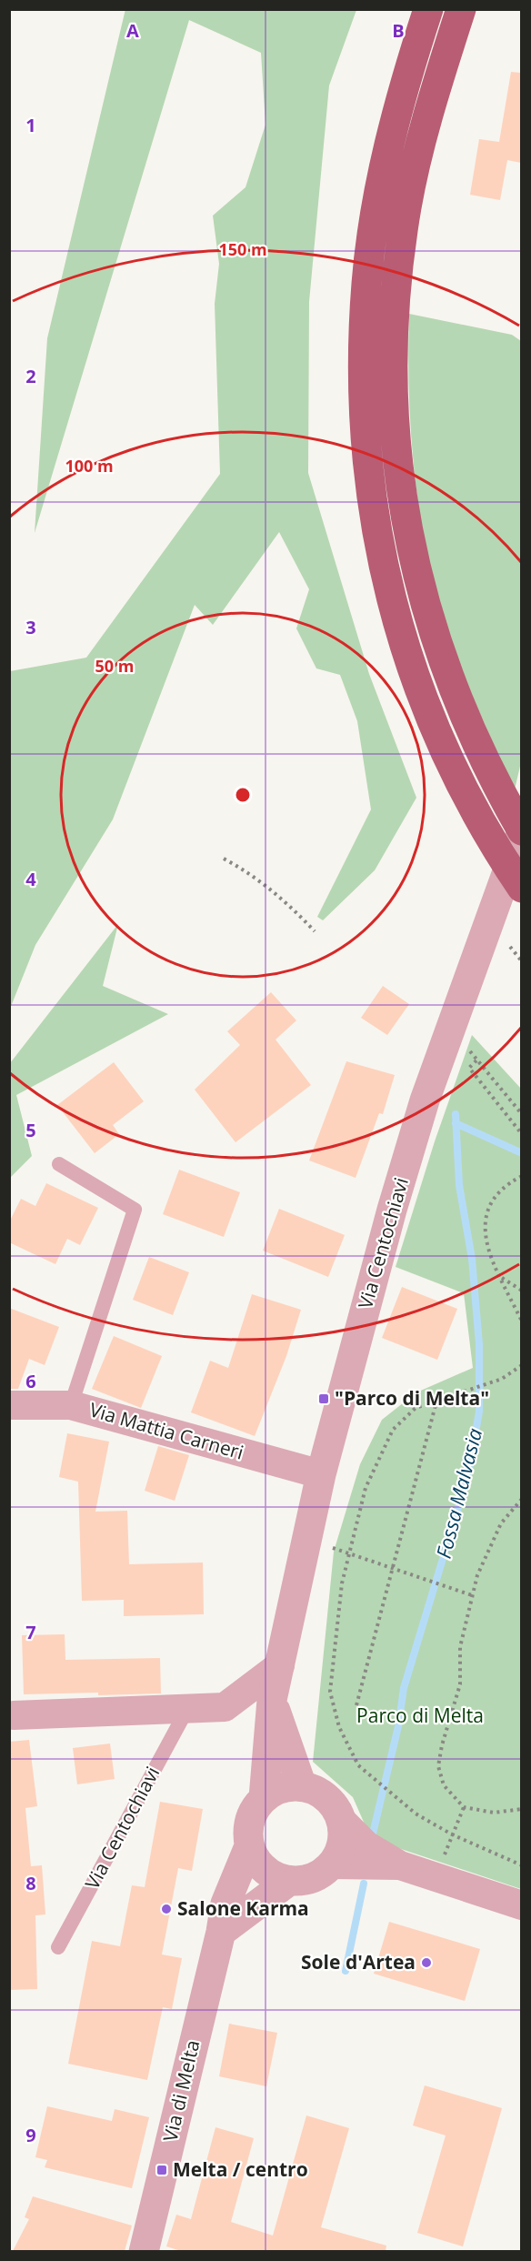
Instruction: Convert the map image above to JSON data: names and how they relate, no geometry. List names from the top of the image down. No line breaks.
{"streets":{"street":["Via Centochiavi","Via Mattia Carneri","Via di Melta"]},"crossings":[["Via Centochiavi","Via Mattia Carneri"],["Via Centochiavi","Via di Melta"]],"water":["Fossa Malvasia"],"parks":["Parco di Melta"],"places":{"transit":["\"Parco di Melta\"","Melta / centro"],"other":["Salone Karma","Sole d'Artea"]},"grid":{"columns":["A","B"],"rows":["1","2","3","4","5","6","7","8","9"]},"rings":["150 m","100 m","50 m"]}
